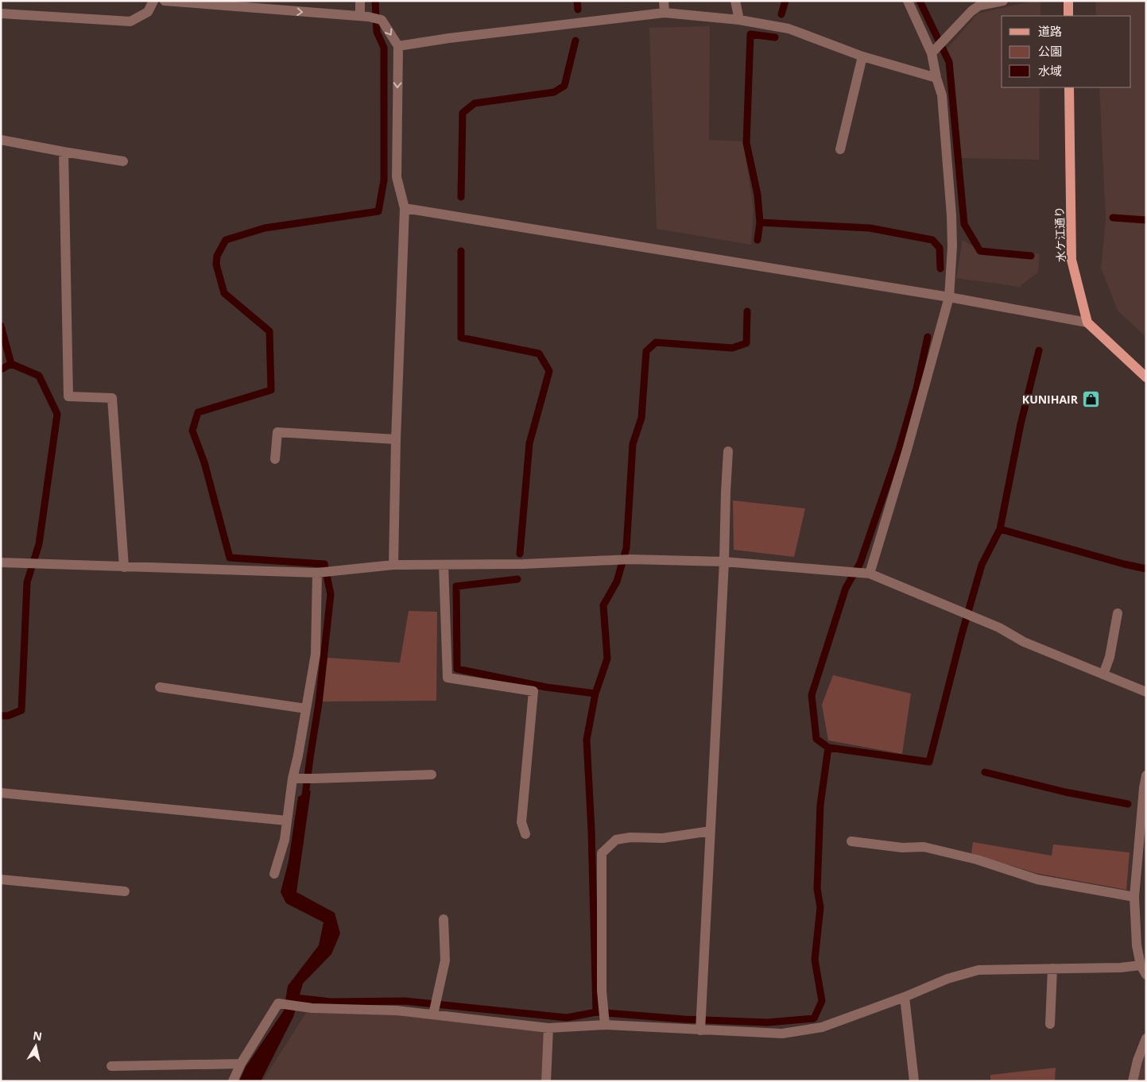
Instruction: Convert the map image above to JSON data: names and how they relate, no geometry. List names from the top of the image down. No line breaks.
{"streets":{"main road":["水ケ江通り"]},"places":{"shop":["KUNIHAIR"]},"legend":["道路","公園","水域"],"north":"top"}
